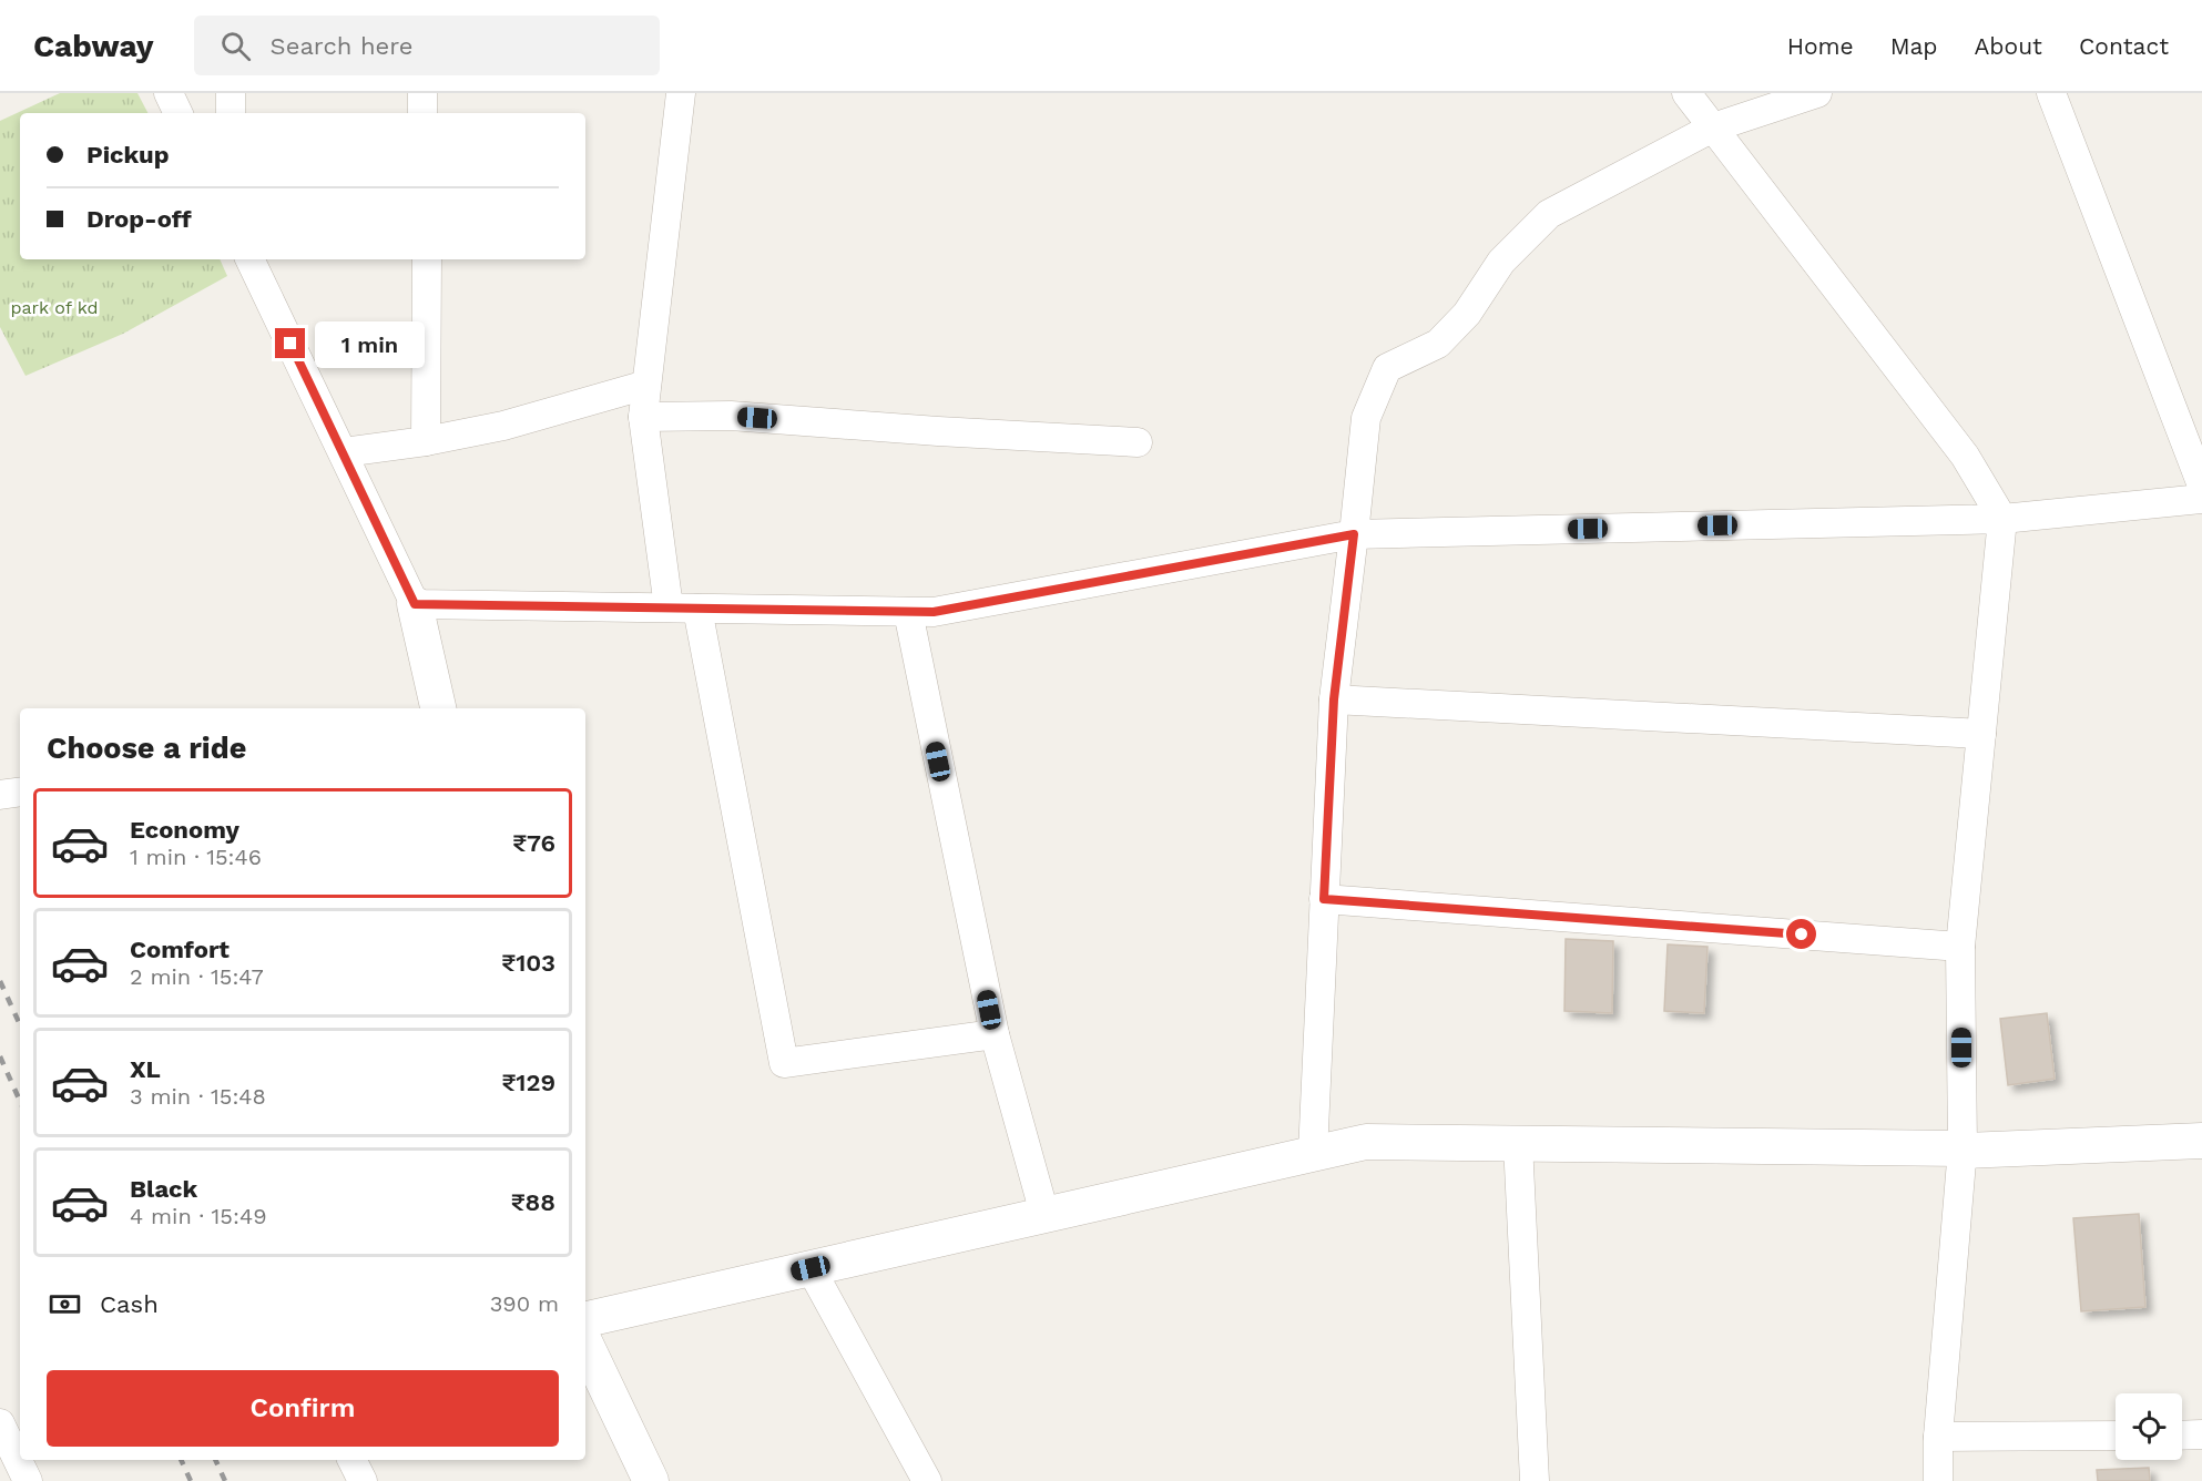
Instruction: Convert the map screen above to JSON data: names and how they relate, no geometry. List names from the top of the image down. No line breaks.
{"parks":["park of kd"],"page":{"header":"Cabway","search":"Search here","nav":["Home","Map","About","Contact"],"banner":["Pickup","Drop-off"],"bubble":"1 min","heading":"Choose a ride","list":[{"name":"Economy","note":"1 min · 15:46","value":"₹76"},{"name":"Comfort","note":"2 min · 15:47","value":"₹103"},{"name":"XL","note":"3 min · 15:48","value":"₹129"},{"name":"Black","note":"4 min · 15:49","value":"₹88"}],"pay":["Cash","390 m"],"buttons":"Confirm"}}
